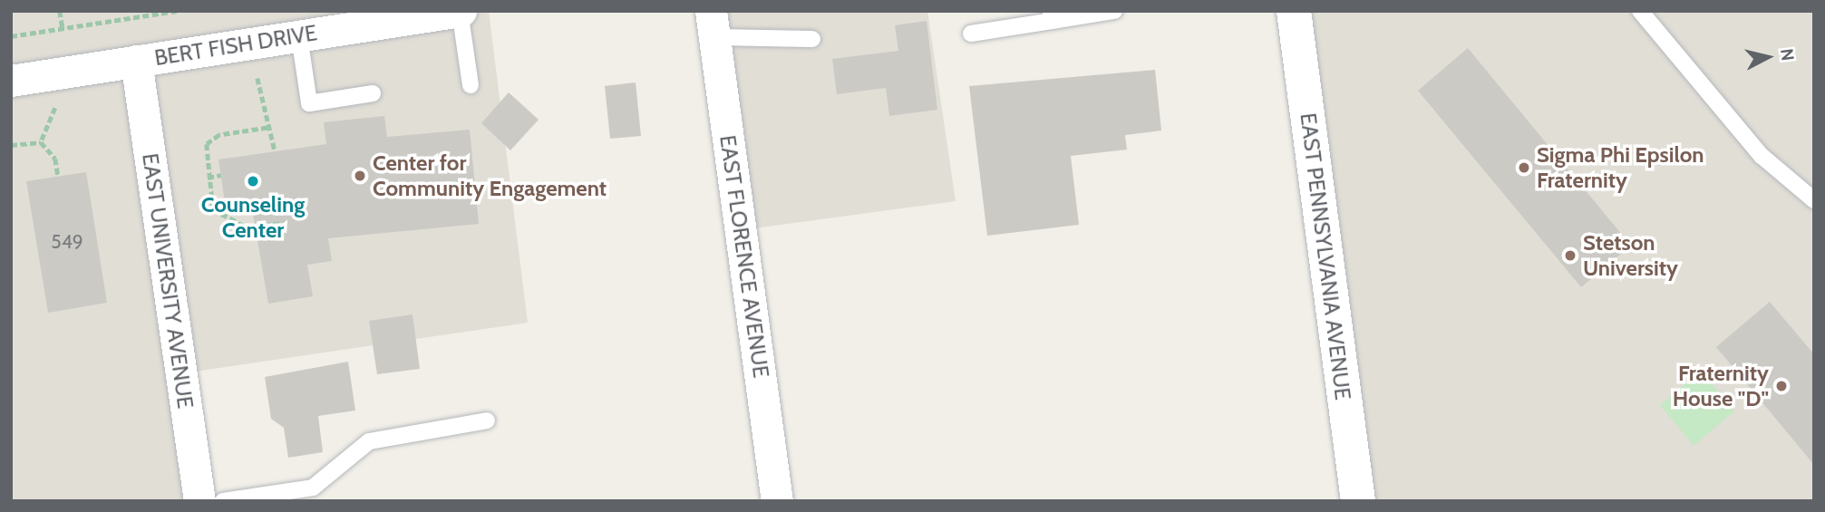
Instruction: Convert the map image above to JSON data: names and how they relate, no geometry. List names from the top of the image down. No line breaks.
{"streets":{"street":["BERT FISH DRIVE","EAST FLORENCE AVENUE","EAST PENNSYLVANIA AVENUE","EAST UNIVERSITY AVENUE"]},"crossings":[["BERT FISH DRIVE","EAST UNIVERSITY AVENUE"]],"places":["Sigma Phi Epsilon Fraternity","Center for Community Engagement","Counseling Center","Stetson University","Fraternity House \"D\""],"house_numbers":["549"],"north":"right"}
